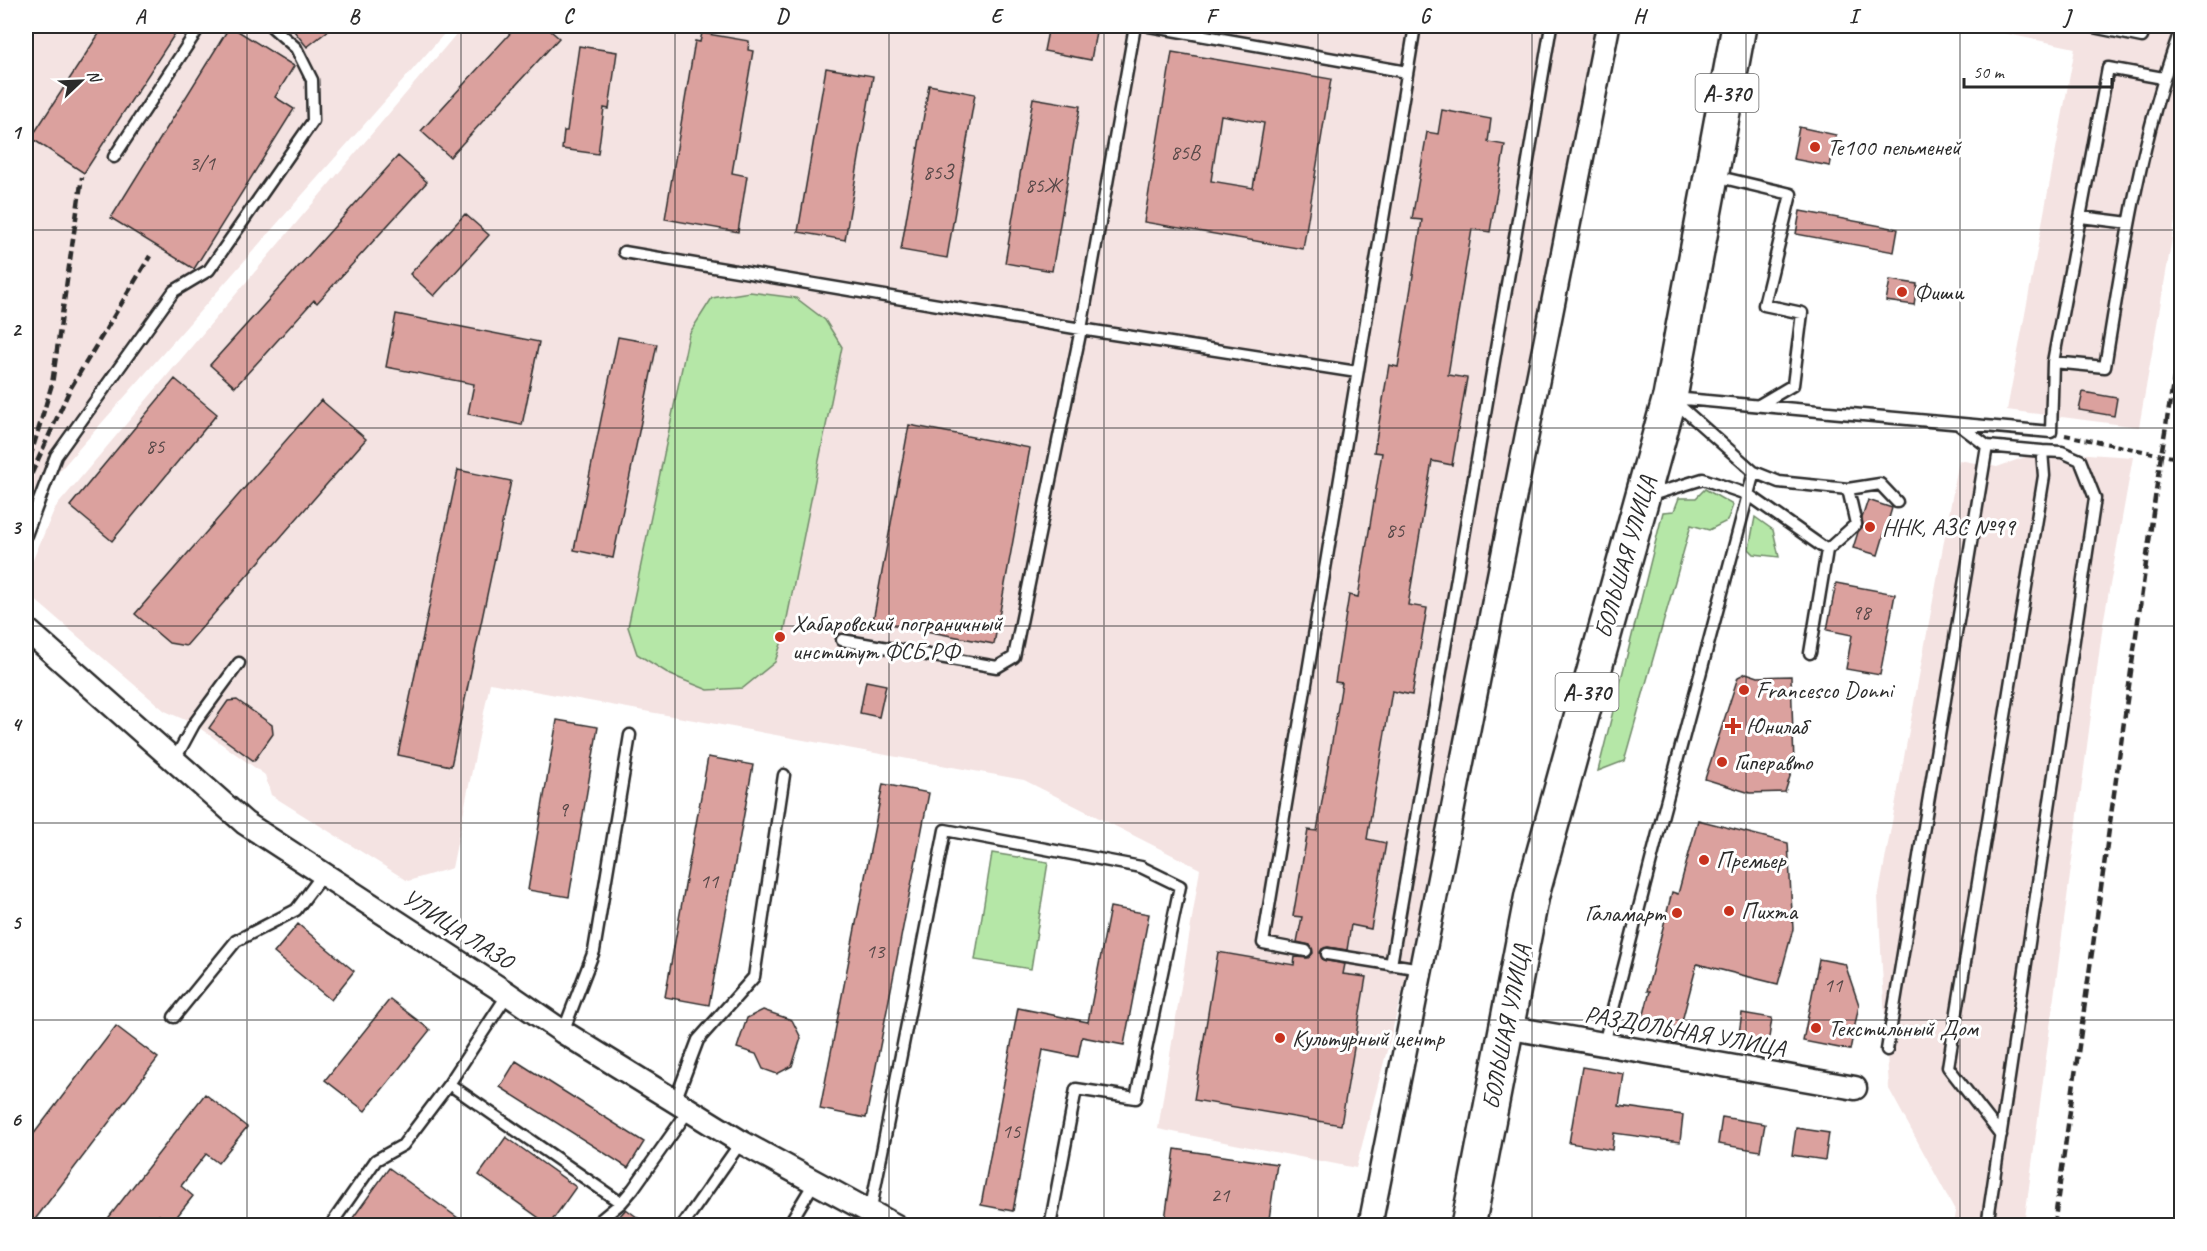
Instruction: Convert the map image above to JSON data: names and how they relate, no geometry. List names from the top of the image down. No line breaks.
{"streets":{"highway":["А-370","БОЛЬШАЯ УЛИЦА"],"street":["УЛИЦА ЛАЗО","РАЗДОЛЬНАЯ УЛИЦА"]},"crossings":[["БОЛЬШАЯ УЛИЦА","РАЗДОЛЬНАЯ УЛИЦА"]],"places":{"other":["Те100 пельменей","Фиши","ННК, АЗС №99","Хабаровский пограничный институт ФСБ РФ","Francesco Donni","Гиперавто","Премьер","Пихта","Галамарт","Текстильный Дом","Культурный центр"],"health":["Юнилаб"]},"house_numbers":["85В","3/1","85З","85Ж","85","85","98","9","11","13","11","15","21"],"scale_bar":"50 m","north":"top right","grid":{"columns":["A","B","C","D","E","F","G","H","I","J"],"rows":["1","2","3","4","5","6"]}}
